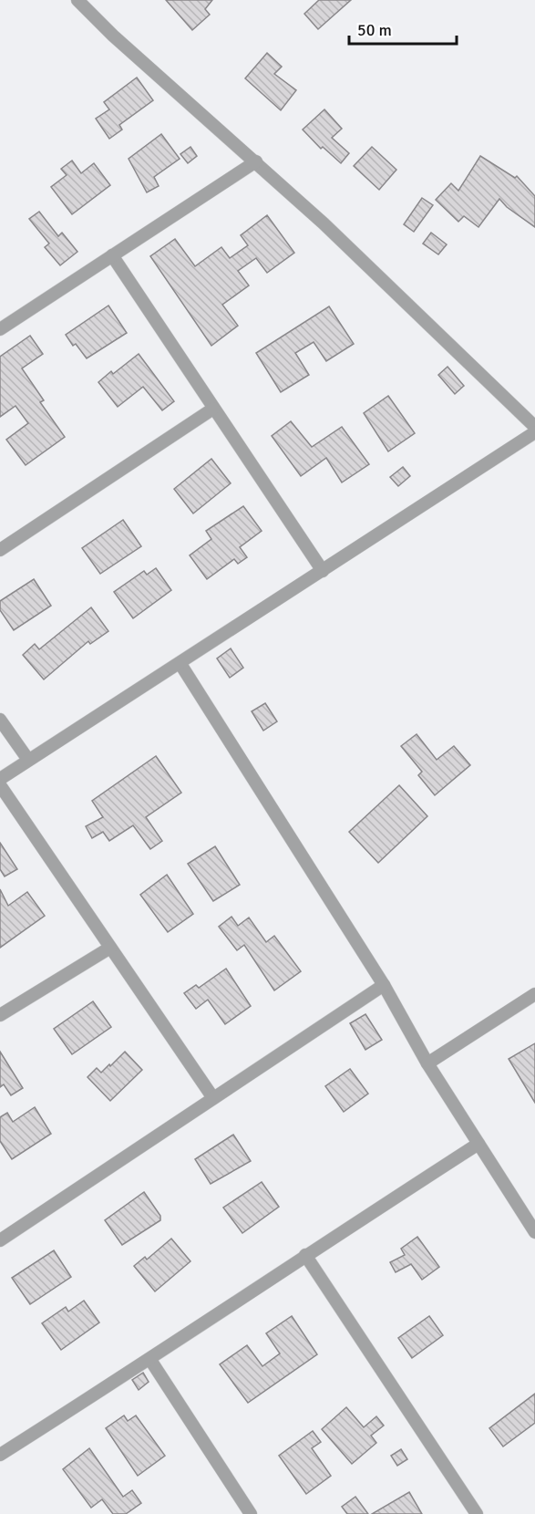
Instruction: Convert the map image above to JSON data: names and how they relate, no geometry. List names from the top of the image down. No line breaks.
{"scale_bar":"50 m"}
